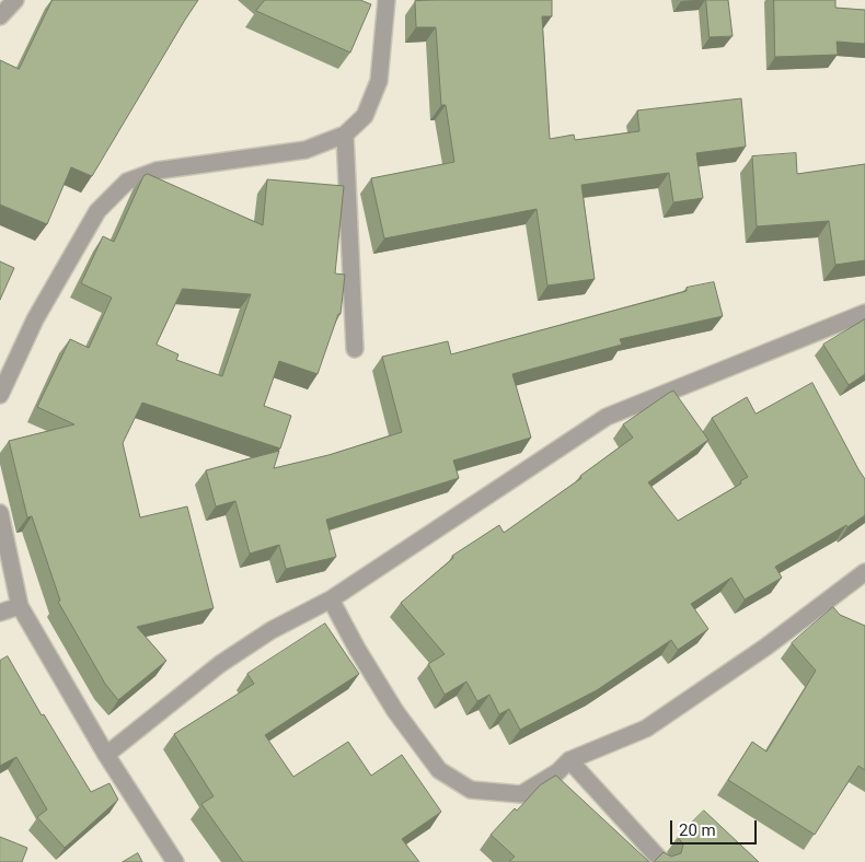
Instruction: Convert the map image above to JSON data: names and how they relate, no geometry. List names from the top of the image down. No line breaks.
{"scale_bar":"20 m"}
